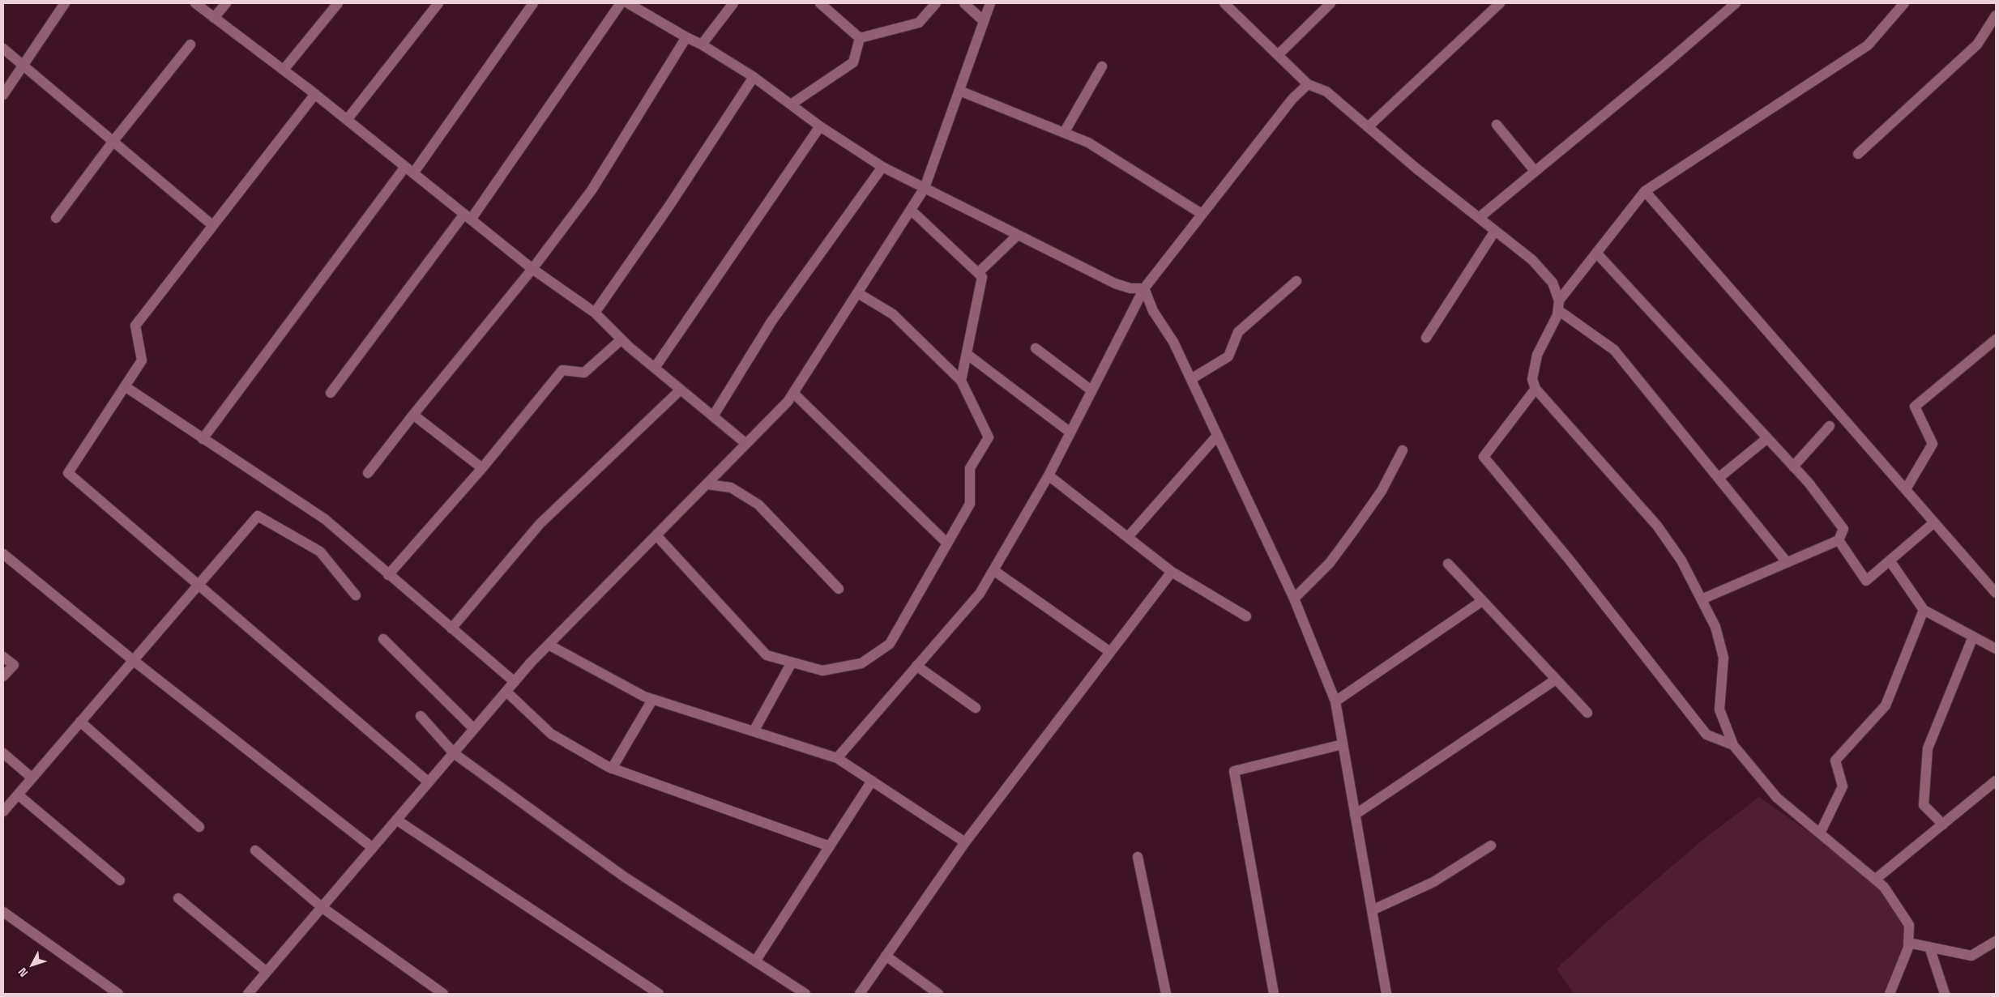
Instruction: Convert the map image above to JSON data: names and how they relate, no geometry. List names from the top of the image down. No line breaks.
{"north":"bottom left"}
